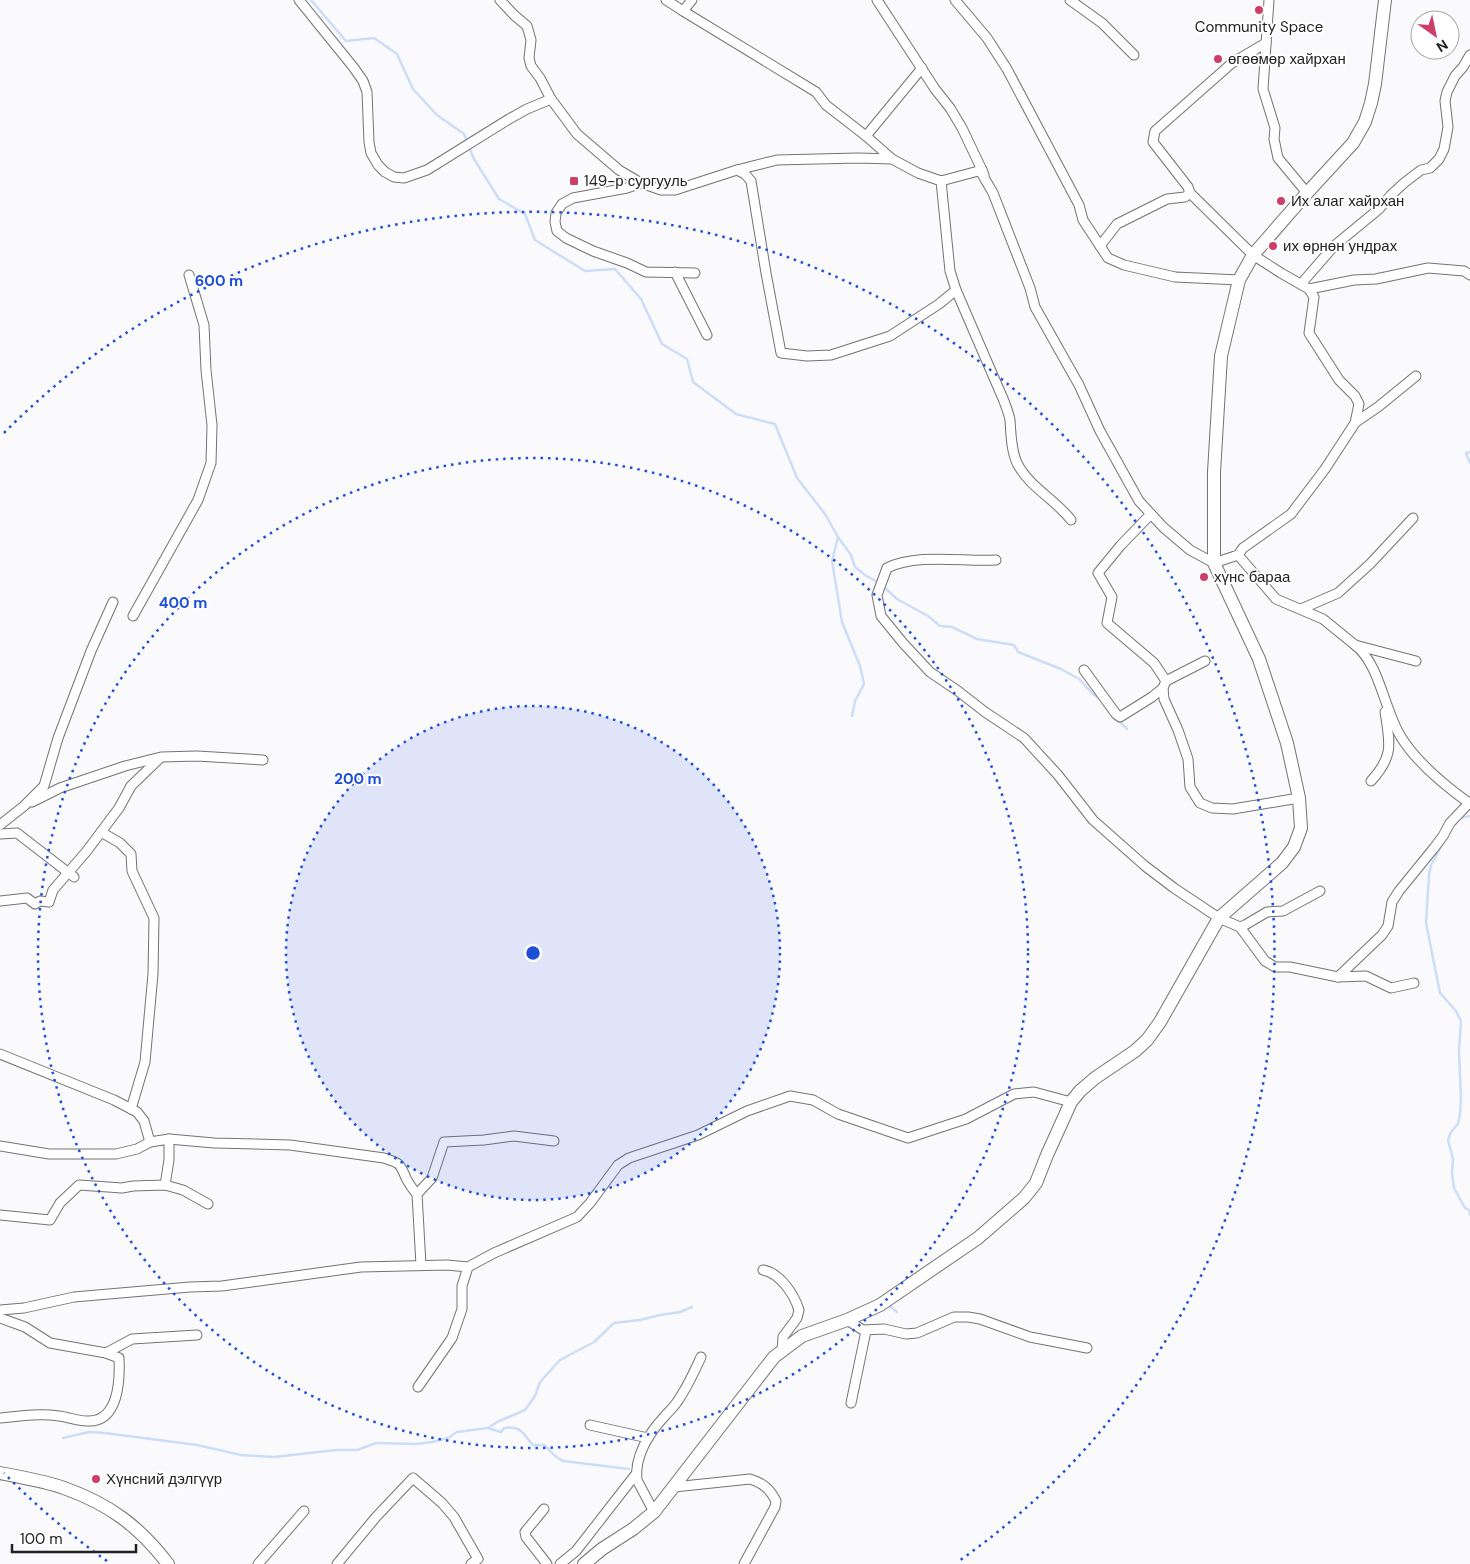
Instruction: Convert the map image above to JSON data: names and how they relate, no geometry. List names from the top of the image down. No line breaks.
{"places":{"other":["Community Space","өгөөмөр хайрхан","Их алаг хайрхан","их өрнөн ундрах","хүнс бараа","Хүнсний дэлгүүр"],"transit":["149-р сургууль"]},"scale_bar":"100 m","north":"bottom right","rings":["600 m","400 m","200 m"]}
